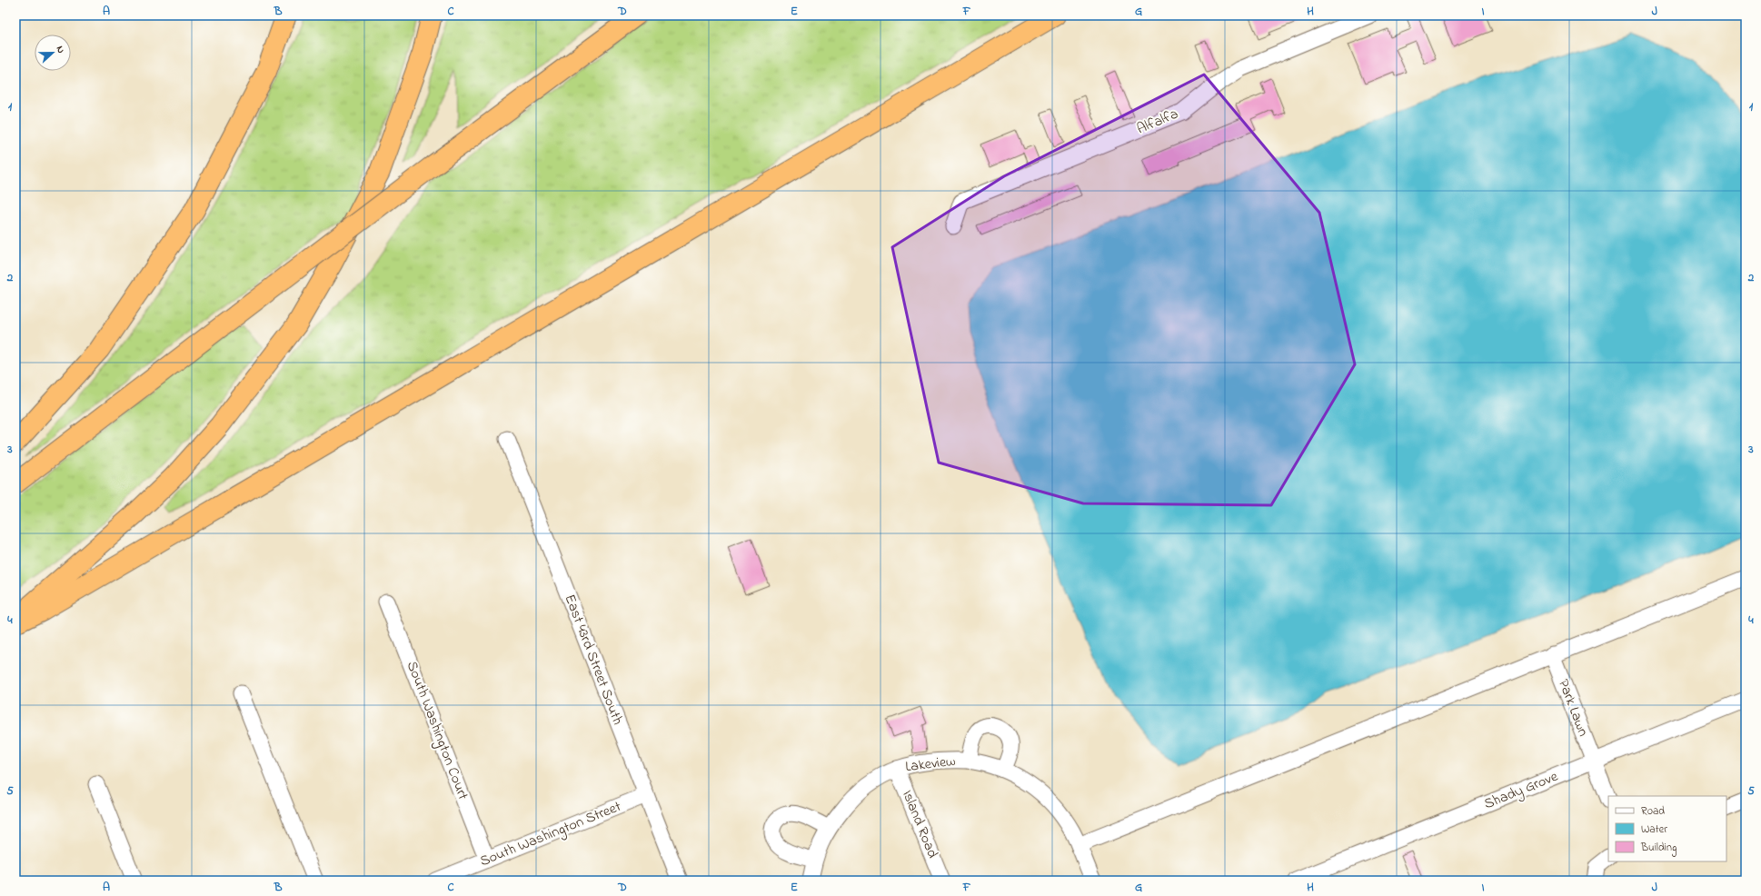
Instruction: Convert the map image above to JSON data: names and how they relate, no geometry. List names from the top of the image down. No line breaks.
{"streets":{"street":["Alfalfa","East 43rd Street South","Park Lawn","South Washington Court","Lakeview","Shady Grove","Island Road","South Washington Street"]},"crossings":[["East 43rd Street South","South Washington Street"],["Park Lawn","Shady Grove"],["South Washington Court","South Washington Street"],["Lakeview","Island Road"]],"legend":["Road","Water","Building"],"north":"right","grid":{"columns":["A","B","C","D","E","F","G","H","I","J"],"rows":["1","2","3","4","5"]}}
